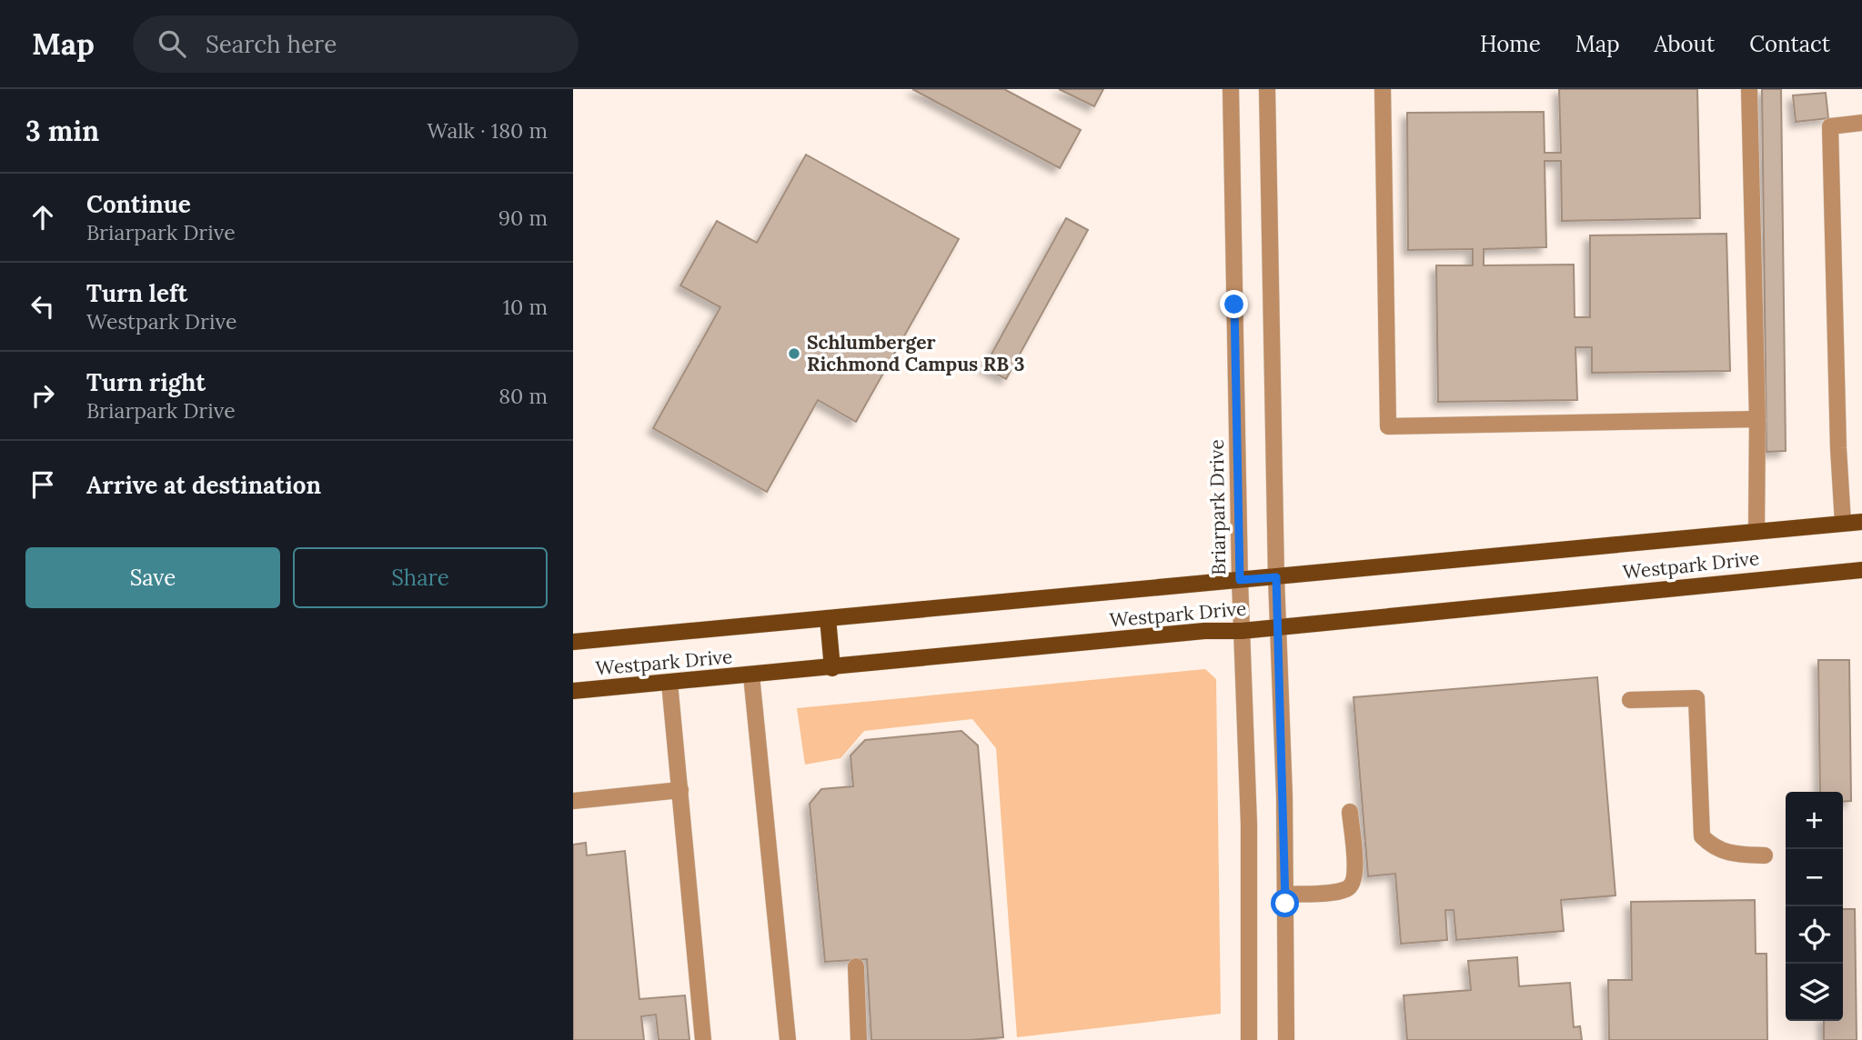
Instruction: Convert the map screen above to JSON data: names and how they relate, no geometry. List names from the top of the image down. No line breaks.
{"streets":{"main road":["Westpark Drive"],"street":["Briarpark Drive"]},"crossings":[["Briarpark Drive","Westpark Drive"]],"places":["Schlumberger Richmond Campus RB 3"],"page":{"header":"Map","search":"Search here","nav":["Home","Map","About","Contact"],"heading":["3 min","Walk · 180 m"],"list":[["Continue","Briarpark Drive","90 m"],["Turn left","Westpark Drive","10 m"],["Turn right","Briarpark Drive","80 m"],"Arrive at destination"],"buttons":["Save","Share"],"map_buttons":["+","−"]}}
